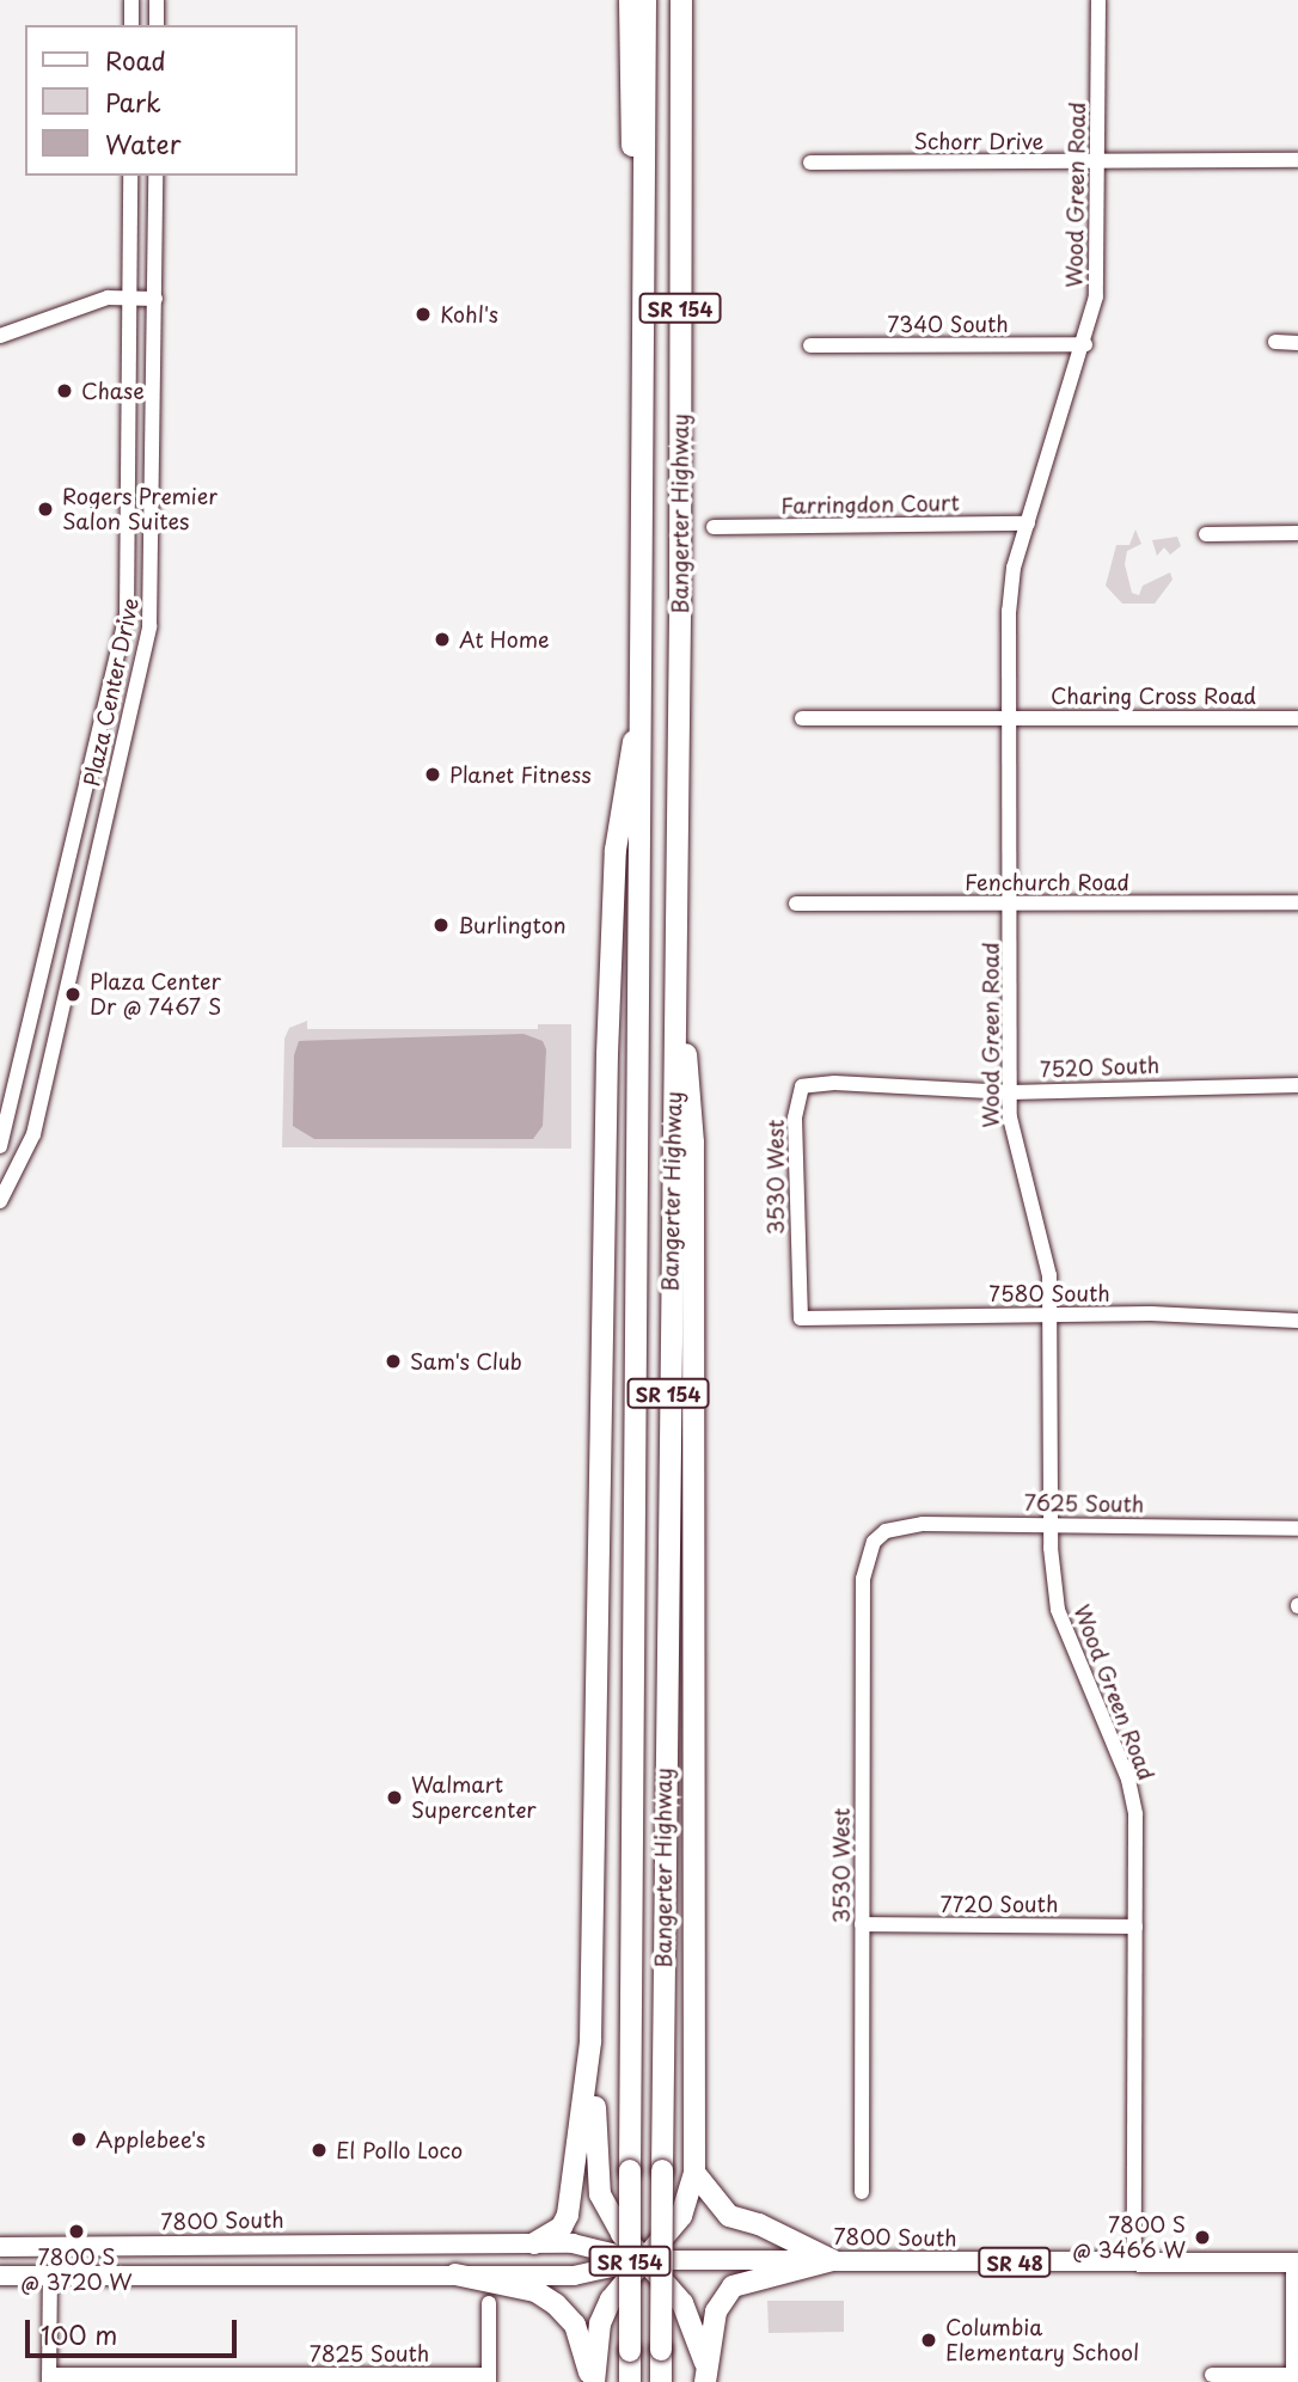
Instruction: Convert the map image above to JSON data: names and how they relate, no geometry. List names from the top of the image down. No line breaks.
{"streets":{"highway":["SR 154","Bangerter Highway"],"main road":["7800 South","SR 48"],"street":["Schorr Drive","Wood Green Road","7340 South","Farringdon Court","Plaza Center Drive","Charing Cross Road","Fenchurch Road","7520 South","3530 West","7580 South","7625 South","7720 South","7825 South"]},"crossings":[["Schorr Drive","Wood Green Road"],["Wood Green Road","7340 South"],["Wood Green Road","Farringdon Court"],["Wood Green Road","Charing Cross Road"],["Wood Green Road","Fenchurch Road"],["Wood Green Road","7520 South"],["Wood Green Road","7580 South"],["Wood Green Road","7625 South"],["Wood Green Road","7720 South"],["Wood Green Road","7800 South"],["7520 South","3530 West"],["3530 West","7580 South"],["3530 West","7625 South"],["3530 West","7720 South"]],"places":["Kohl's","Chase","Rogers Premier Salon Suites","At Home","Planet Fitness","Burlington","Plaza Center Dr @ 7467 S","Sam's Club","Walmart Supercenter","Applebee's","El Pollo Loco","7800 S @ 3720 W","7800 S @ 3466 W","Columbia Elementary School"],"legend":["Road","Park","Water"],"scale_bar":"100 m"}
